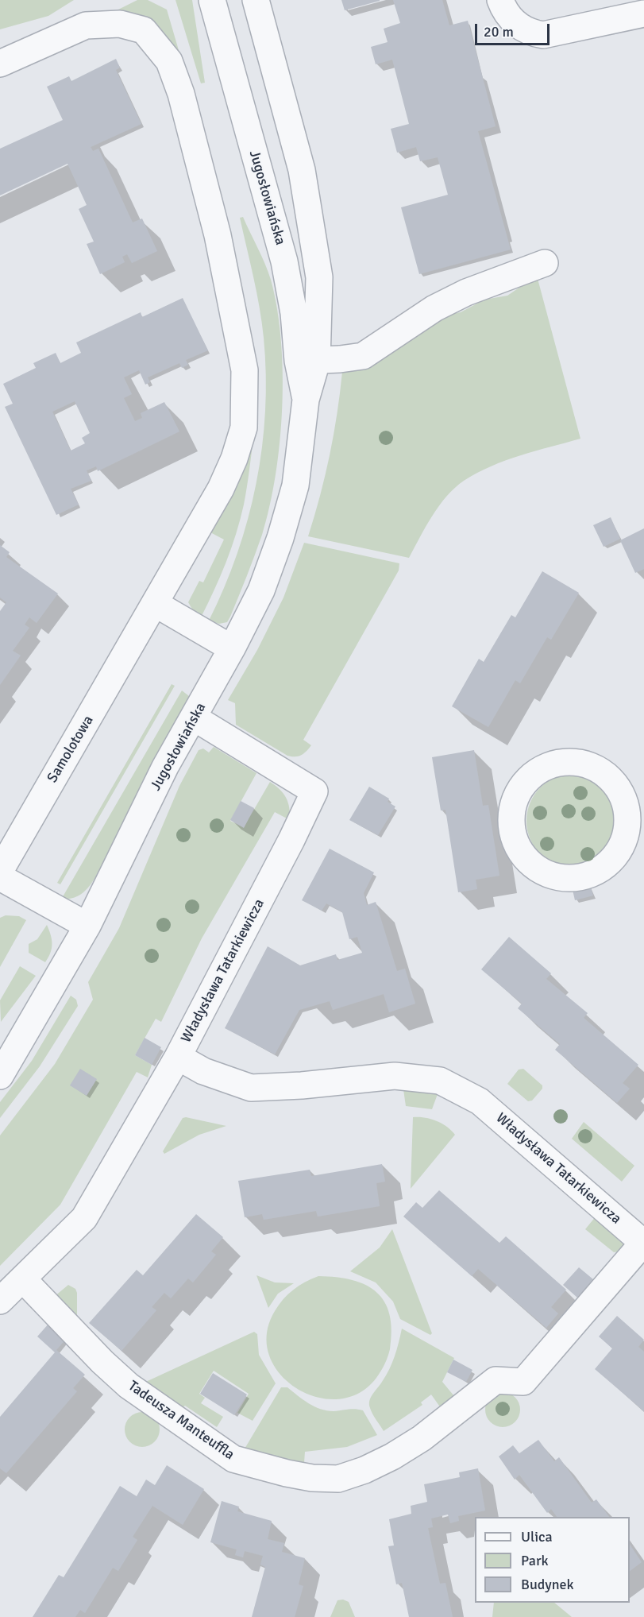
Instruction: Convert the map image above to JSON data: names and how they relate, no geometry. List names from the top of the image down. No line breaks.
{"streets":{"street":["Jugosłowiańska","Samolotowa","Władysława Tatarkiewicza","Tadeusza Manteuffla"]},"crossings":[["Jugosłowiańska","Władysława Tatarkiewicza"],["Władysława Tatarkiewicza","Tadeusza Manteuffla"]],"legend":["Ulica","Park","Budynek"],"scale_bar":"20 m"}
